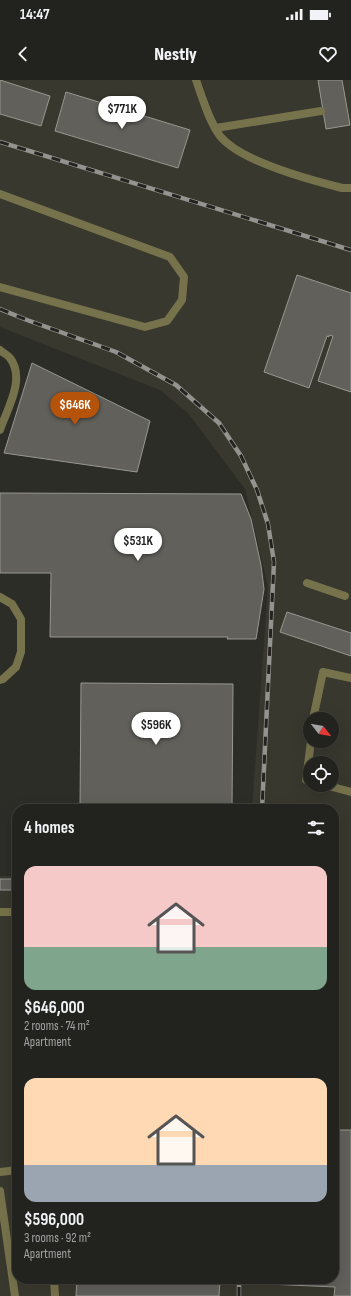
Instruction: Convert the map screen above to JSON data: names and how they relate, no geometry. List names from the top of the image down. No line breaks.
{"north":"bottom right","page":{"status":"14:47","header":"Nestly","price":["$771K","$646K","$531K","$596K"],"heading":"4 homes","list":[{"name":"$646,000","note":"2 rooms · 74 m² · Apartment"},{"name":"$596,000","note":"3 rooms · 92 m² · Apartment"}]}}
